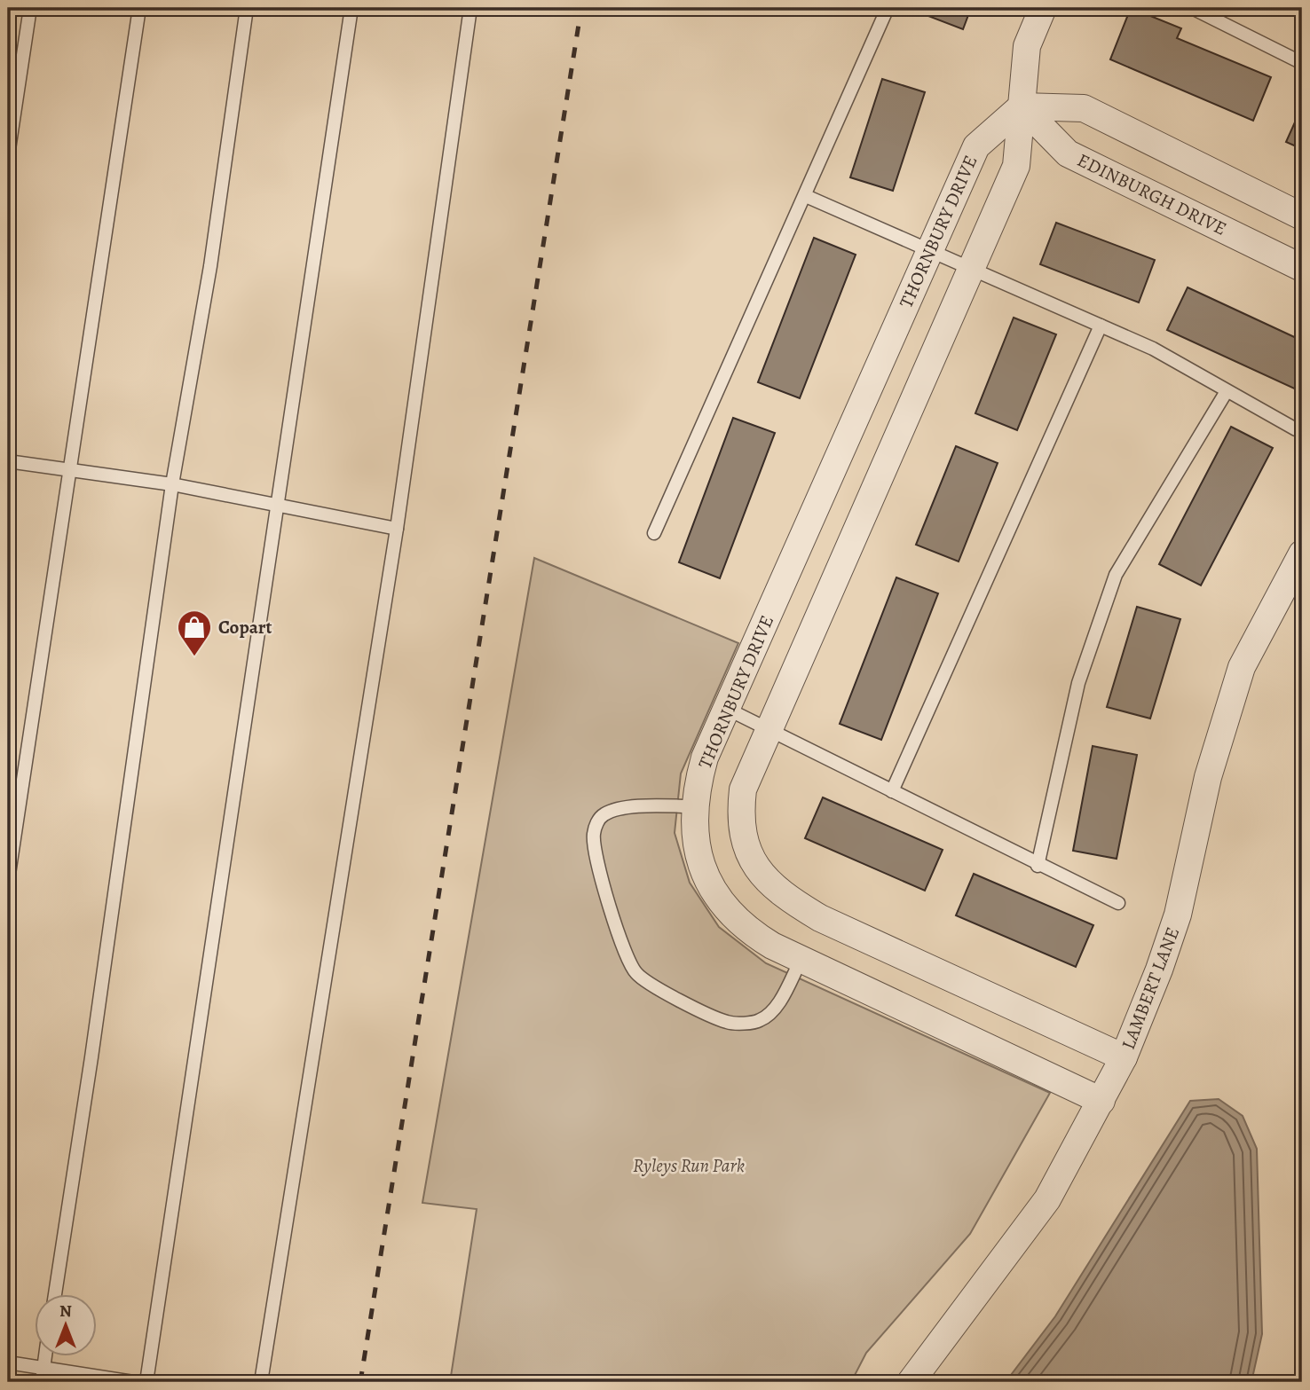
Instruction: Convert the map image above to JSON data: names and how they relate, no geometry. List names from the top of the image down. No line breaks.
{"streets":{"street":["EDINBURGH DRIVE","THORNBURY DRIVE","LAMBERT LANE"]},"crossings":[["EDINBURGH DRIVE","THORNBURY DRIVE"],["THORNBURY DRIVE","LAMBERT LANE"]],"parks":["Ryleys Run Park"],"places":{"shop":["Copart"]},"north":"top"}
